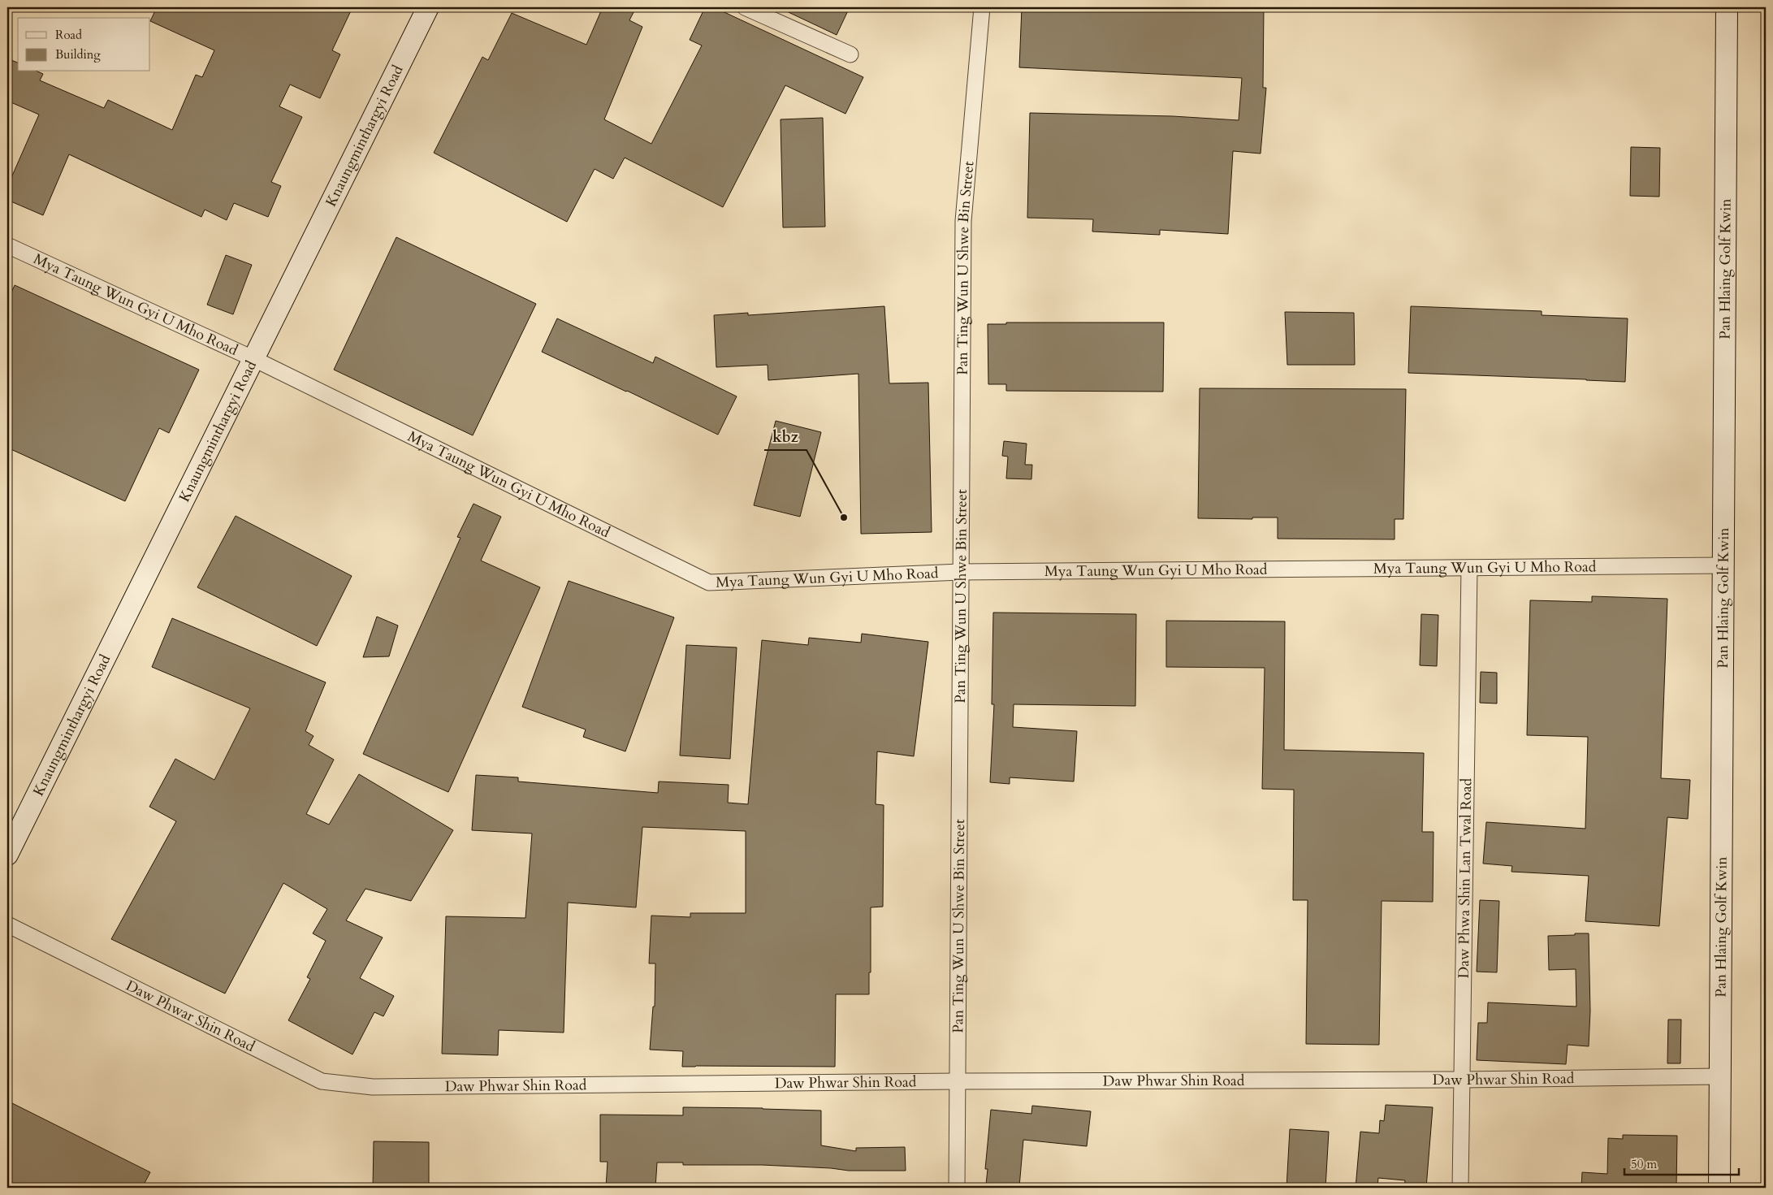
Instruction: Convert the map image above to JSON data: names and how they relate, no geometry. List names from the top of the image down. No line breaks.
{"streets":{"street":["Knaungminthargyi Road","Pan Ting Wun U Shwe Bin Street","Pan Hlaing Golf Kwin","Mya Taung Wun Gyi U Mho Road","Daw Phwa Shin Lan Twal Road","Daw Phwar Shin Road"]},"crossings":[["Knaungminthargyi Road","Mya Taung Wun Gyi U Mho Road"],["Pan Ting Wun U Shwe Bin Street","Mya Taung Wun Gyi U Mho Road"],["Pan Ting Wun U Shwe Bin Street","Daw Phwar Shin Road"],["Pan Hlaing Golf Kwin","Mya Taung Wun Gyi U Mho Road"],["Pan Hlaing Golf Kwin","Daw Phwar Shin Road"],["Mya Taung Wun Gyi U Mho Road","Daw Phwa Shin Lan Twal Road"],["Daw Phwa Shin Lan Twal Road","Daw Phwar Shin Road"]],"places":["kbz"],"legend":["Road","Building"],"scale_bar":"50 m"}
